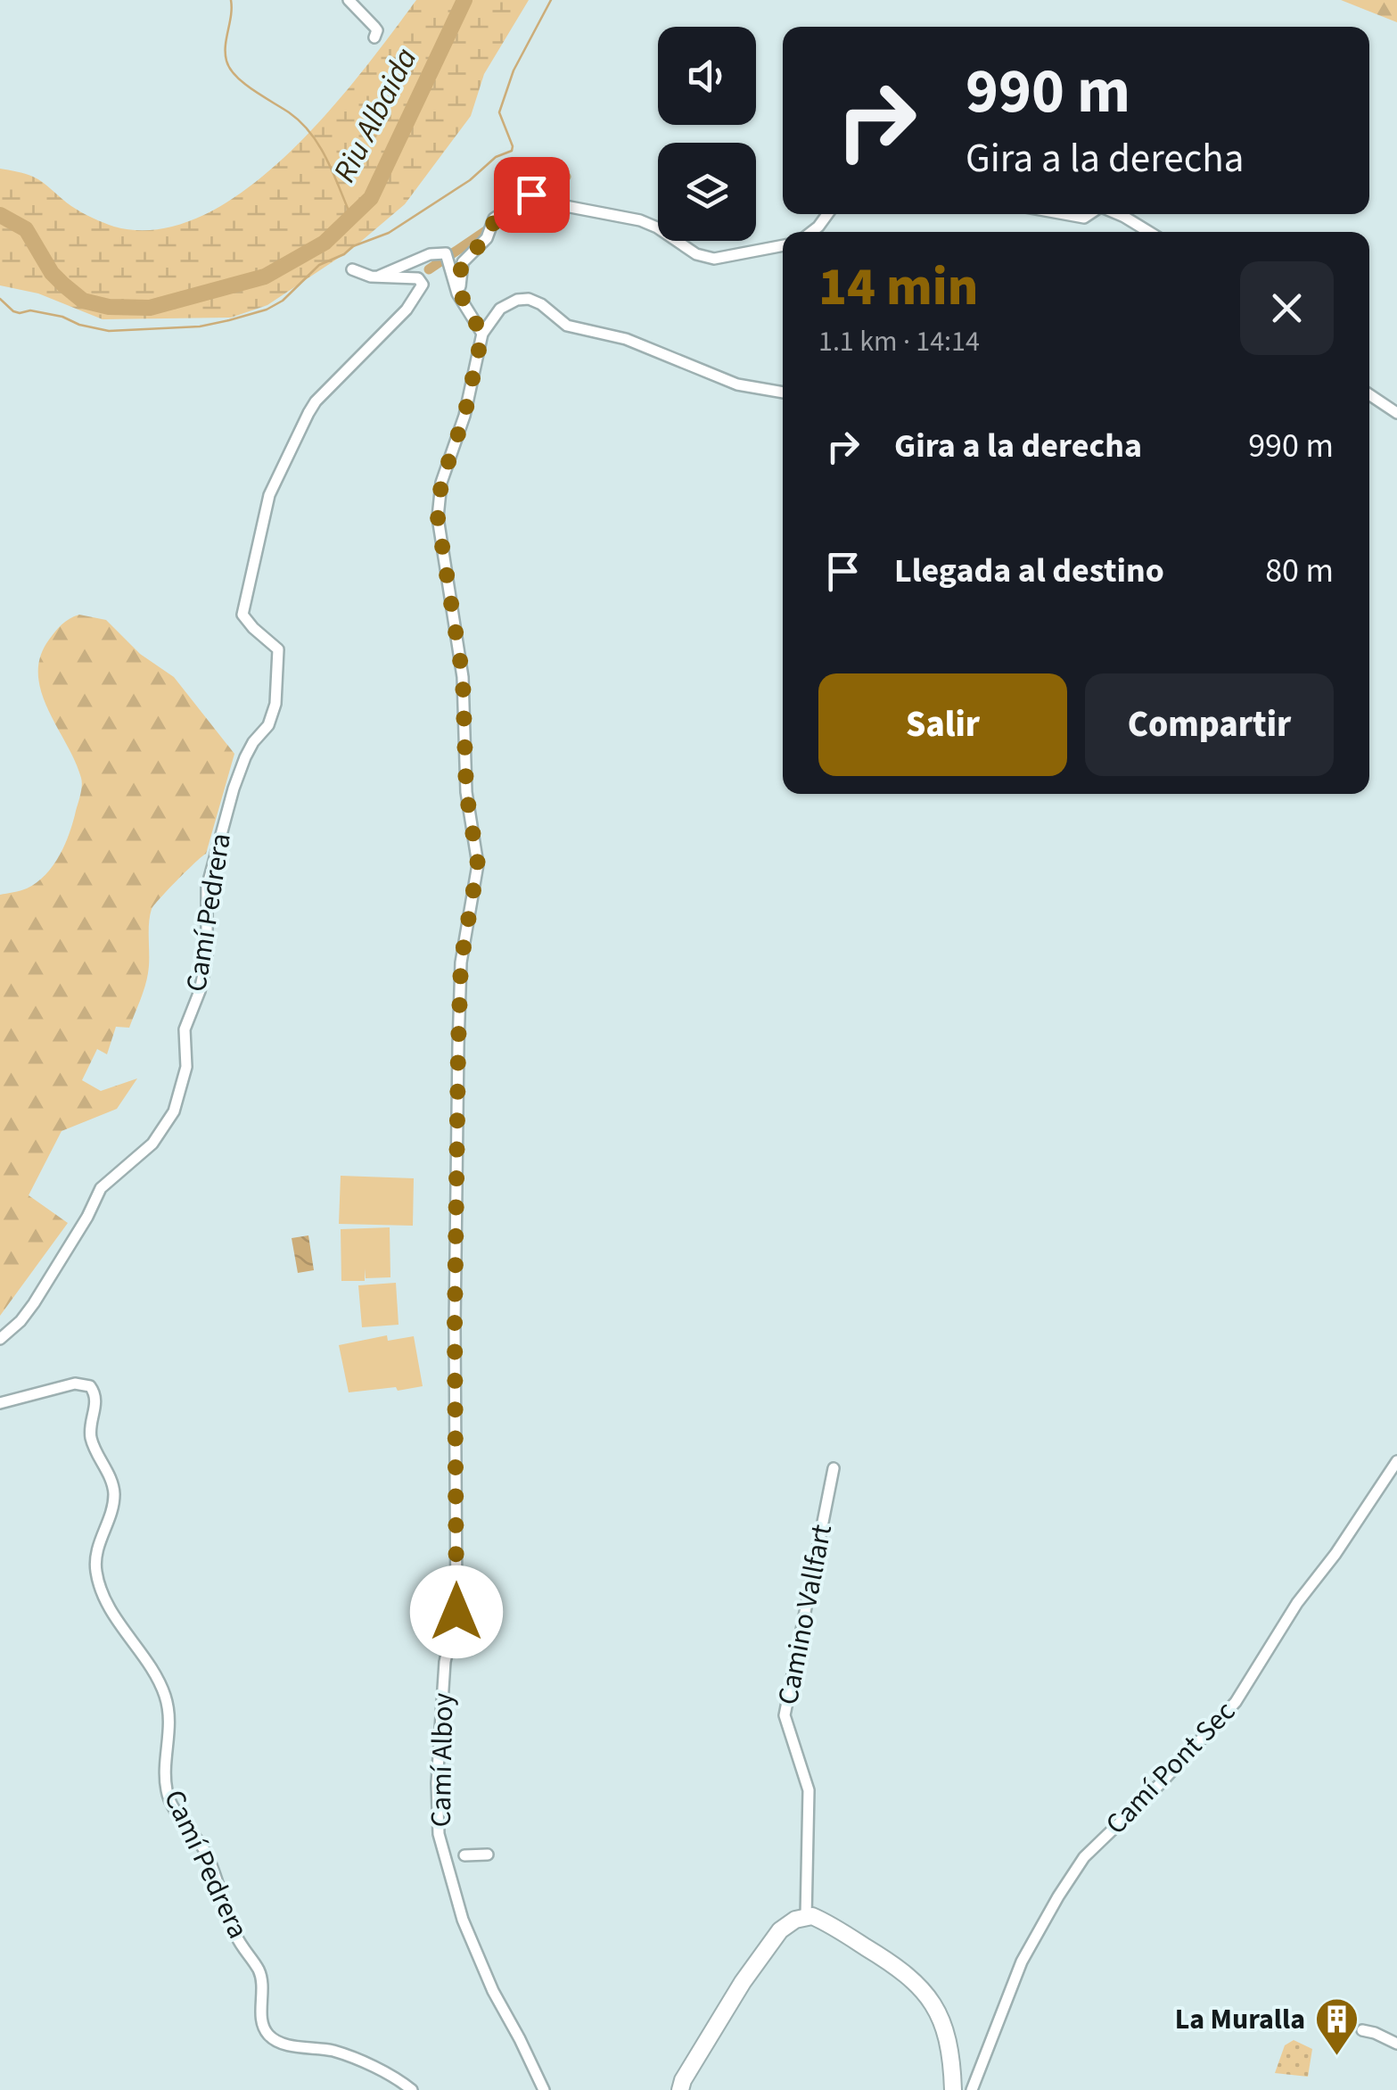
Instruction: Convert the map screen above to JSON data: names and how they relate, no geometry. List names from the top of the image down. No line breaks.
{"streets":{"street":["Camí Pedrera","Camino Vallfart","Camí Alboy","Camí Pont Sec"]},"water":["Riu Albaida"],"places":{"building":["La Muralla"]},"page":{"turn":["990 m","Gira a la derecha"],"heading":["14 min","1.1 km · 14:14"],"list":[{"name":"Gira a la derecha","value":"990 m"},{"name":"Llegada al destino","value":"80 m"}],"buttons":["Salir","Compartir"]}}
